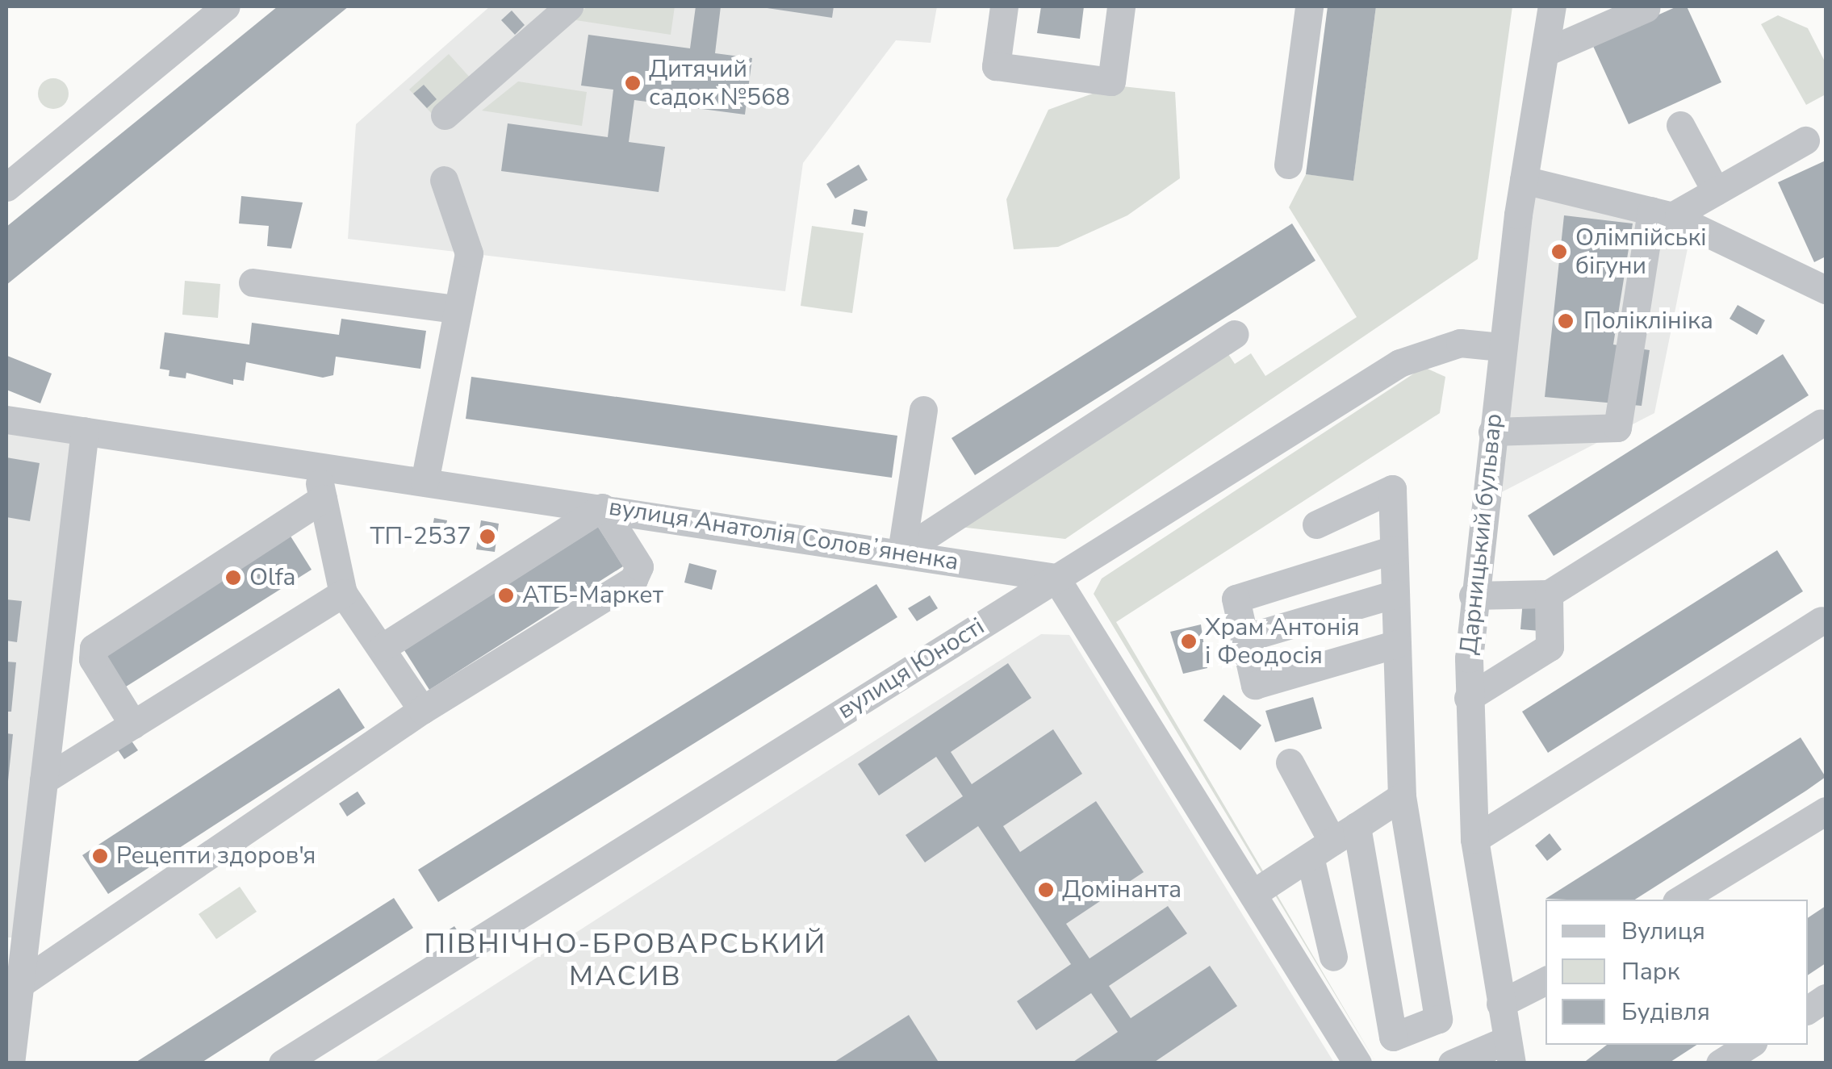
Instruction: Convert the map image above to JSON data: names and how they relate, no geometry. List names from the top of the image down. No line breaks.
{"streets":{"street":["Дарницький бульвар","вулиця Анатолія Соловʼяненка","вулиця Юності"]},"crossings":[["вулиця Анатолія Соловʼяненка","вулиця Юності"]],"districts":["ПІВНІЧНО-БРОВАРСЬКИЙ МАСИВ"],"places":["Дитячий садок №568","Олімпійські бігуни","Поліклініка","ТП-2537","Olfa","АТБ-Маркет","Храм Антонія і Феодосія","Рецепти здоров'я","Домінанта"],"legend":["Вулиця","Парк","Будівля"]}
